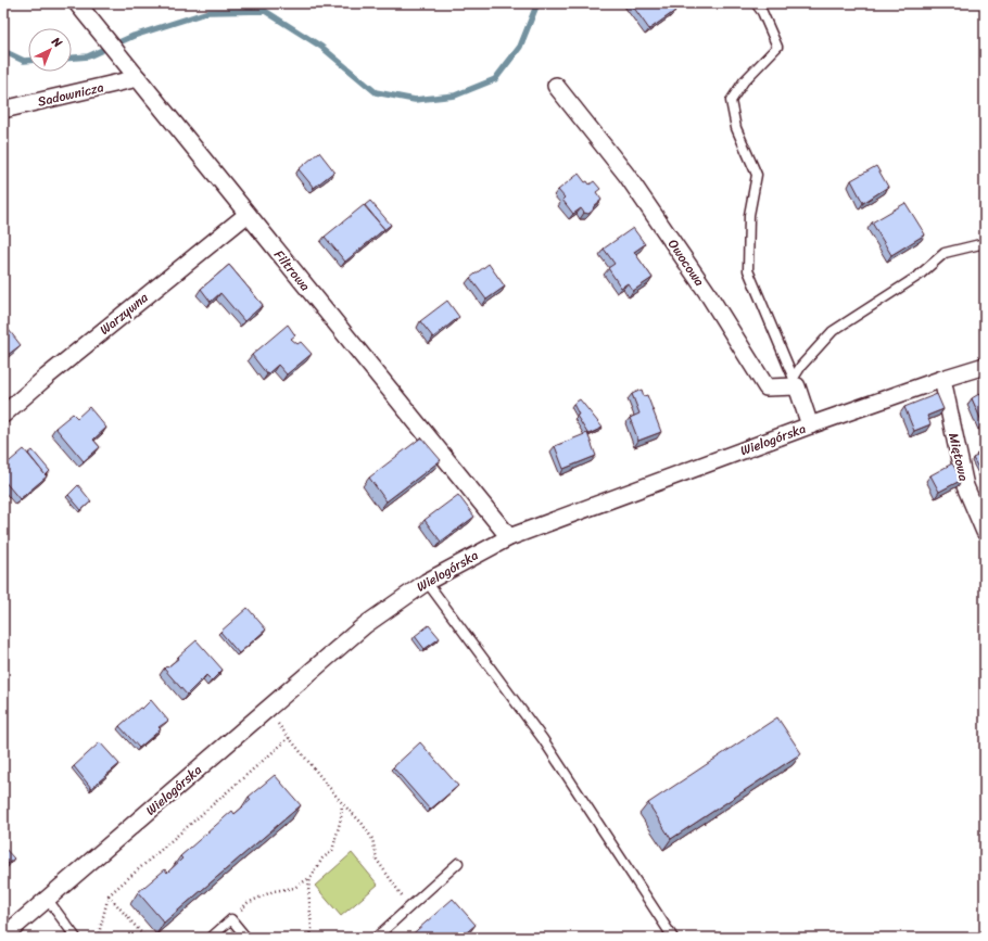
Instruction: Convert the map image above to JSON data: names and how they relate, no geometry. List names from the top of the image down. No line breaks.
{"streets":{"street":["Sadownicza","Owocowa","Filtrowa","Warzywna","Wielogórska","Miętowa"]},"crossings":[["Sadownicza","Filtrowa"],["Filtrowa","Warzywna"],["Filtrowa","Wielogórska"],["Wielogórska","Miętowa"]],"north":"top right"}
